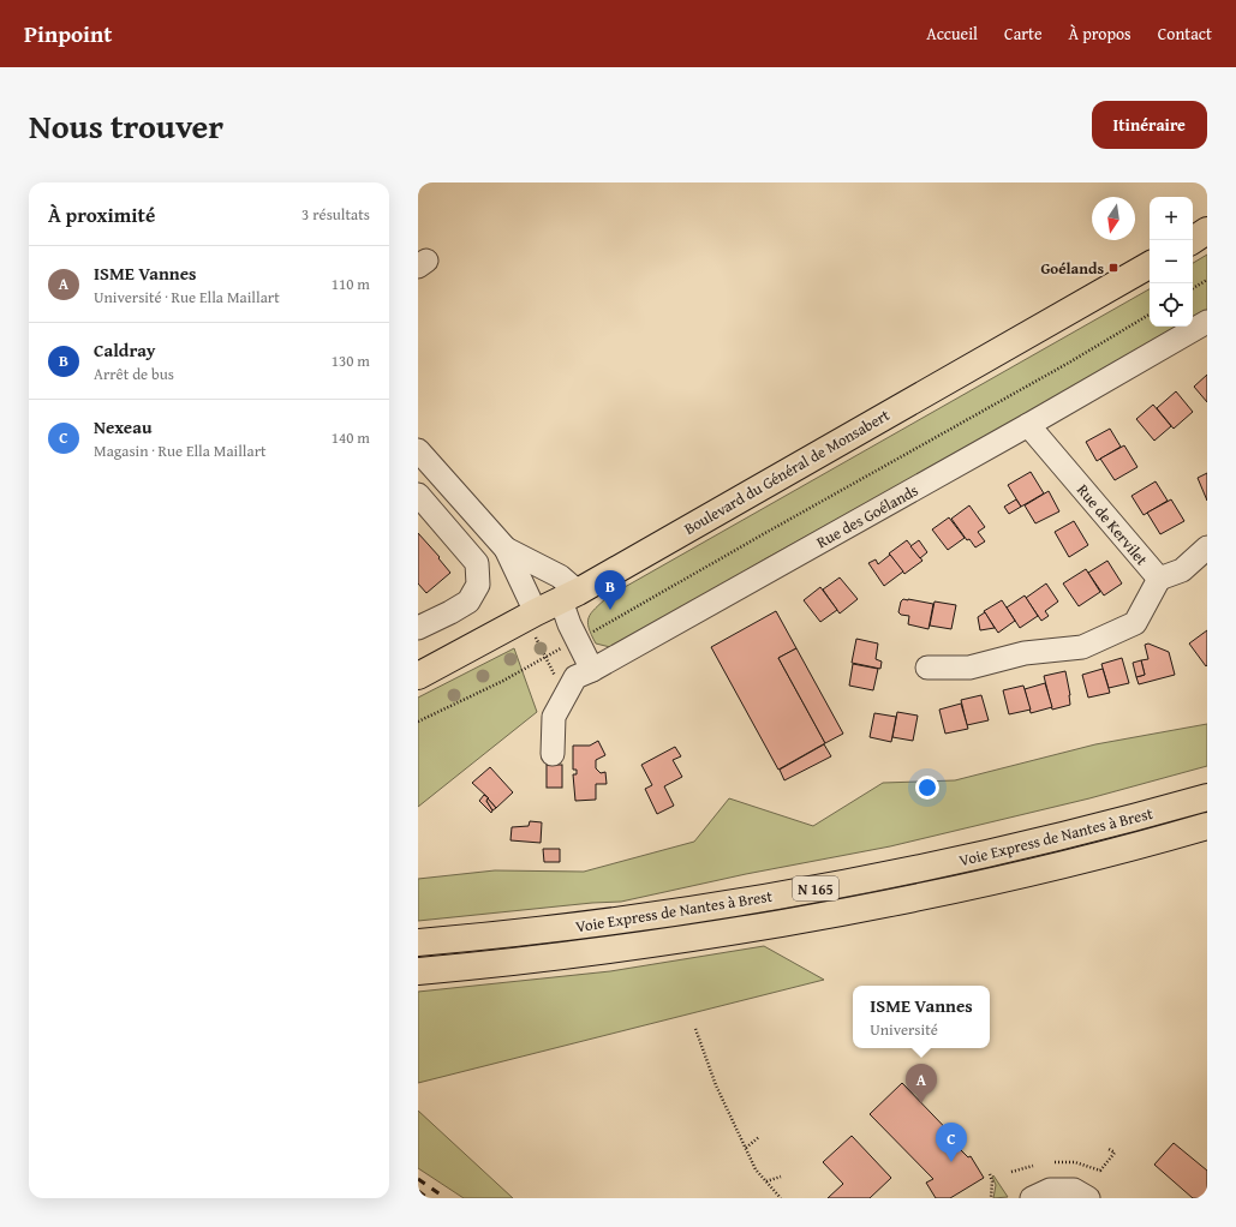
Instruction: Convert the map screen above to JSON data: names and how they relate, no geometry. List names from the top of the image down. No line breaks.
{"streets":{"main road":["Boulevard du Général de Monsabert","Voie Express de Nantes à Brest","N 165"],"street":["Rue des Goélands","Rue de Kervilet"]},"crossings":[["Rue des Goélands","Rue de Kervilet"]],"places":{"transit":["Goélands"]},"north":"bottom","page":{"header":"Pinpoint","nav":["Accueil","Carte","À propos","Contact"],"title":"Nous trouver","buttons":"Itinéraire","heading":["À proximité","3 résultats"],"map_buttons":["+","−"],"list":[{"mark":"A","name":"ISME Vannes","note":"Université · Rue Ella Maillart","value":"110 m"},{"mark":"B","name":"Caldray","note":"Arrêt de bus","value":"130 m"},{"mark":"C","name":"Nexeau","note":"Magasin · Rue Ella Maillart","value":"140 m"}],"pins":["B","A","C"],"popup":["ISME Vannes","Université"]}}
